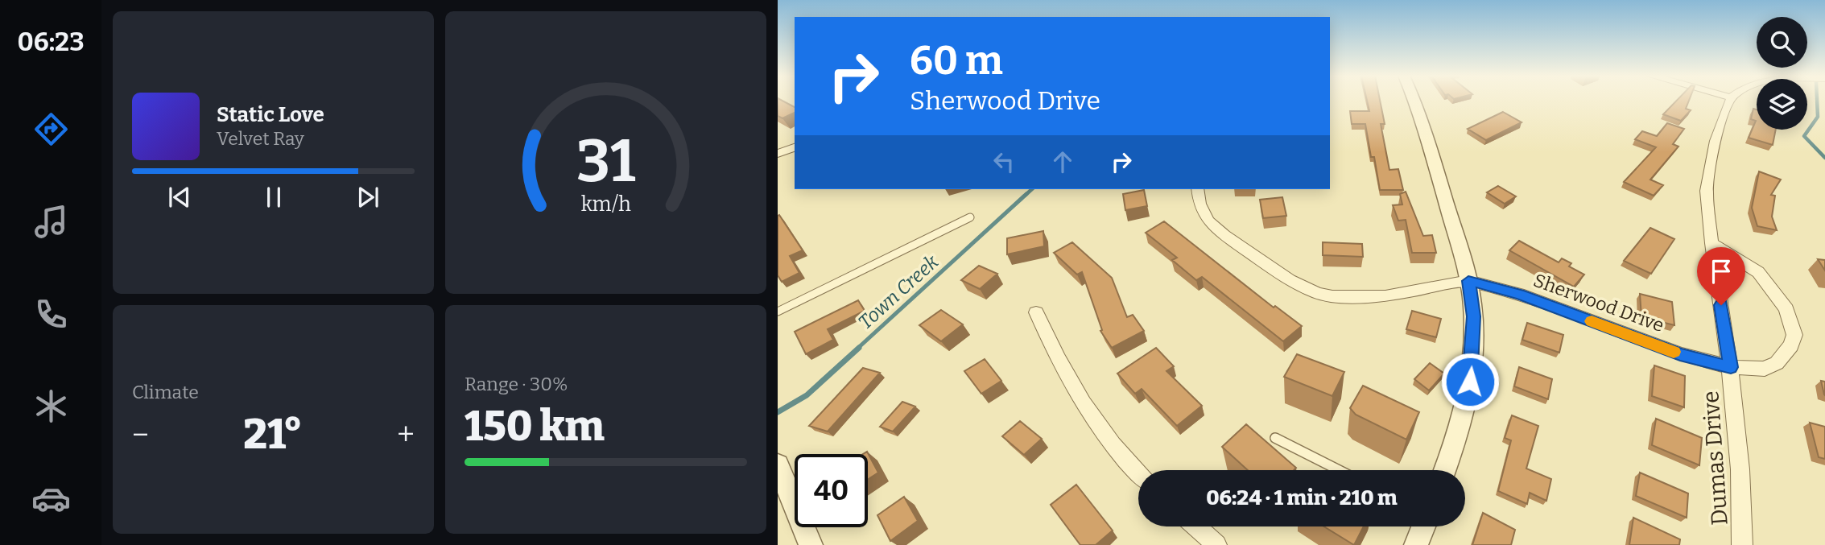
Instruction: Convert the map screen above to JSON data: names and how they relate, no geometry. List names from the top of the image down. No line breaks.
{"streets":{"street":["Sherwood Drive","Dumas Drive"]},"crossings":[["Sherwood Drive","Dumas Drive"]],"water":["Town Creek"],"page":{"tabs":"06:23","turn":["60 m","Sherwood Drive"],"song":["Static Love","Velvet Ray"],"tile":["Climate",["Range · 30%","150 km"]],"heat":["−","21°","+"],"limit":"40","trip":"06:24 · 1 min · 210 m","gauge":["31","km/h"]}}
